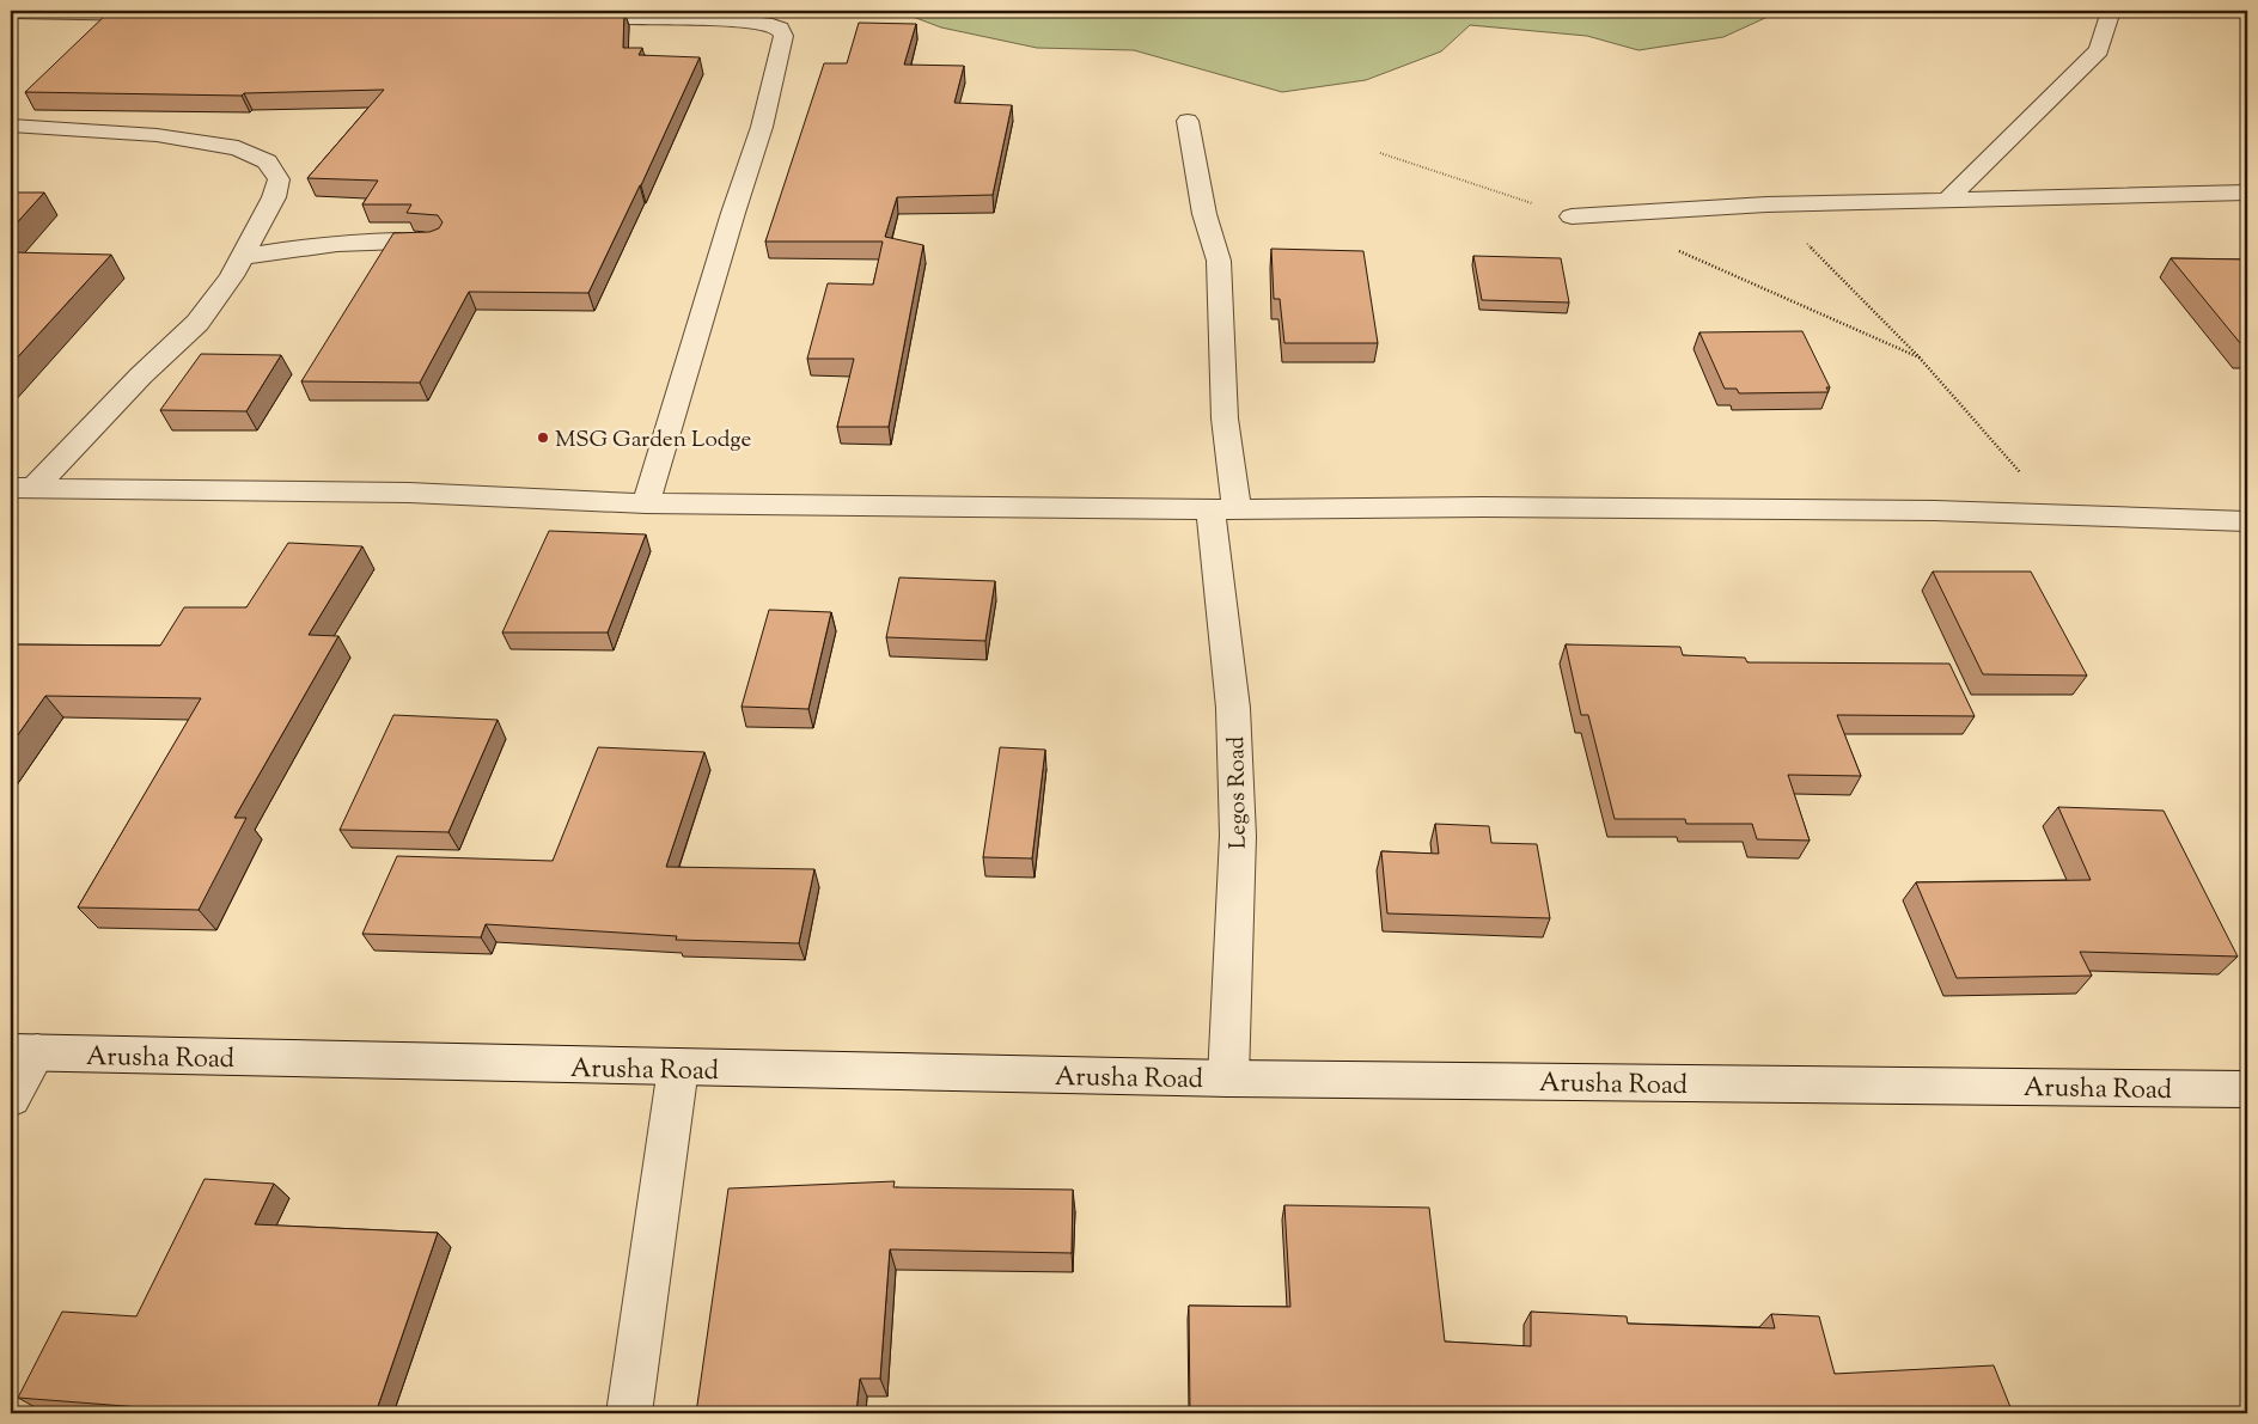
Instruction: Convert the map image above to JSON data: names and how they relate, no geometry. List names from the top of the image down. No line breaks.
{"streets":{"street":["Legos Road","Arusha Road"]},"crossings":[["Legos Road","Arusha Road"]],"places":["MSG Garden Lodge"]}
